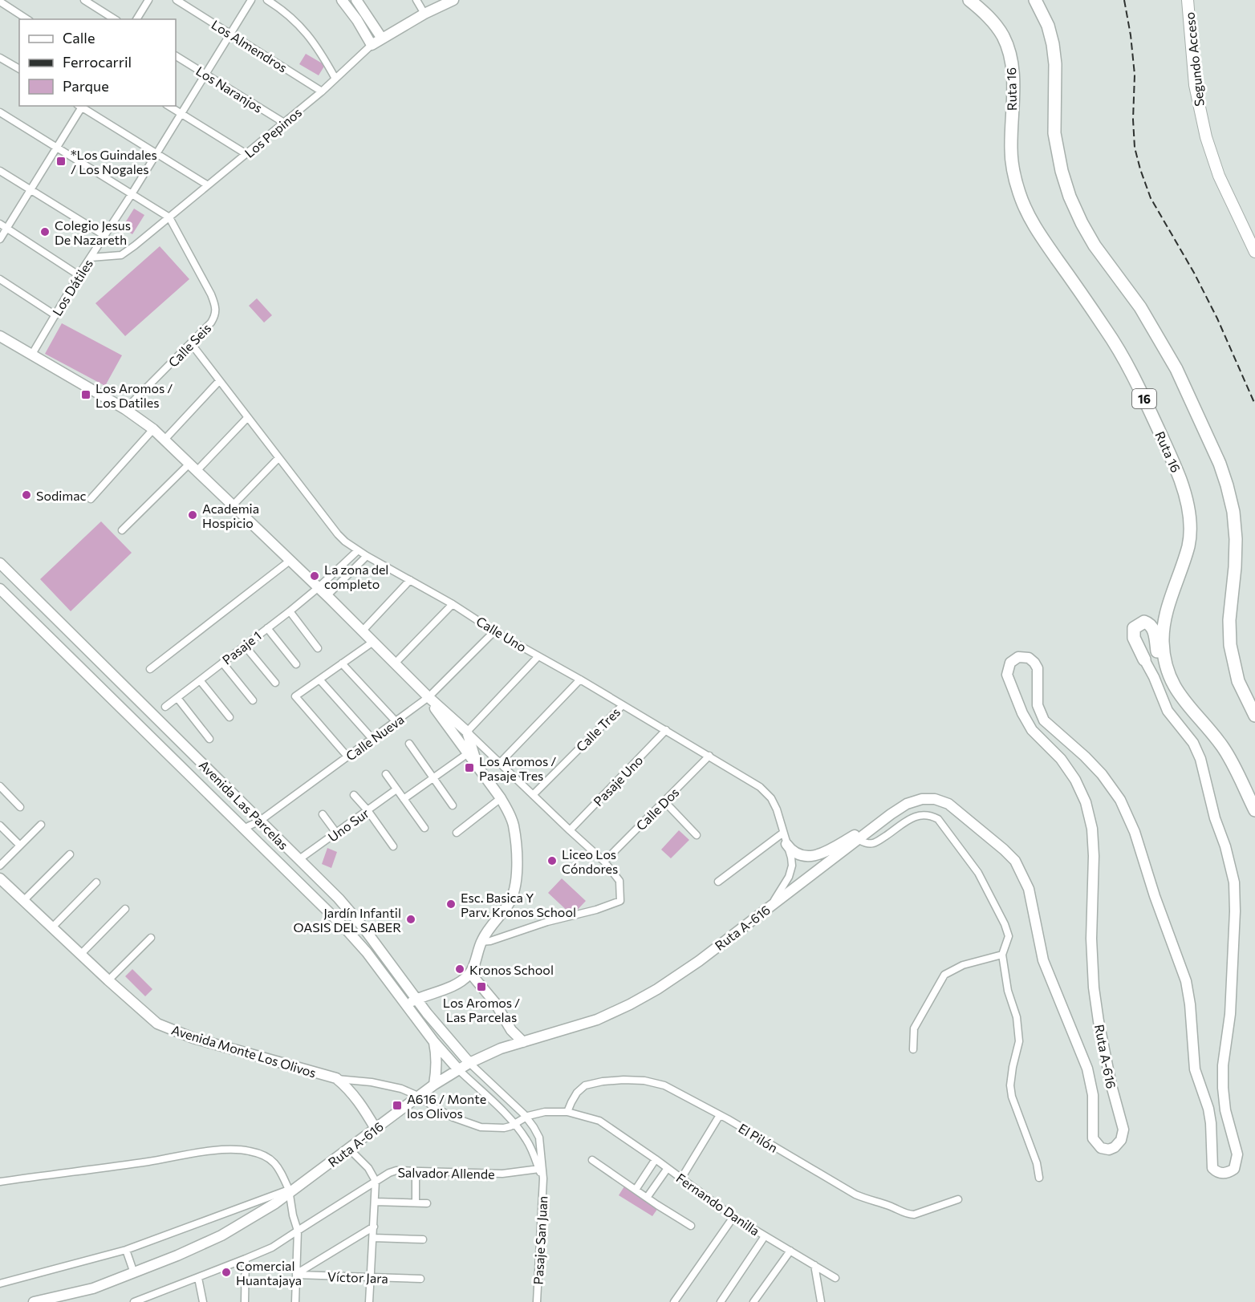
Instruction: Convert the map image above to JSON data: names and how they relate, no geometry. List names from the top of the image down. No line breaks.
{"streets":{"highway":["Ruta 16","16"],"main road":["Segundo Acceso","Los Pepinos","Avenida Las Parcelas","Ruta A-616","Avenida Monte Los Olivos"],"street":["Los Almendros","Los Naranjos","Los Dátiles","Calle Seis","Calle Uno","Pasaje 1","Calle Tres","Calle Nueva","Pasaje Uno","Calle Dos","Uno Sur","El Pilón","Salvador Allende","Fernando Danilla","Pasaje San Juan","Víctor Jara"]},"crossings":[["Los Almendros","Los Pepinos"],["Los Almendros","Los Dátiles"],["Los Naranjos","Los Pepinos"],["Los Naranjos","Los Dátiles"],["Los Pepinos","Los Dátiles"],["Los Pepinos","Calle Seis"],["Calle Seis","Calle Uno"],["Calle Uno","Pasaje 1"],["Calle Uno","Calle Tres"],["Calle Uno","Calle Nueva"],["Calle Uno","Pasaje Uno"],["Calle Uno","Calle Dos"],["Calle Uno","Ruta A-616"],["Calle Nueva","Avenida Las Parcelas"],["Avenida Las Parcelas","Uno Sur"],["Avenida Las Parcelas","Ruta A-616"],["Avenida Las Parcelas","Pasaje San Juan"],["Ruta A-616","Avenida Monte Los Olivos"],["Ruta A-616","Pasaje San Juan"],["El Pilón","Fernando Danilla"],["Salvador Allende","Pasaje San Juan"]],"places":{"transit":["*Los Guindales / Los Nogales","Los Aromos / Los Datiles","Los Aromos / Pasaje Tres","Los Aromos / Las Parcelas","A616 / Monte los Olivos"],"other":["Colegio Jesus De Nazareth","Sodimac","Academia Hospicio","La zona del completo","Liceo Los Cóndores","Esc. Basica Y Parv. Kronos School","Jardín Infantil OASIS DEL SABER","Kronos School","Comercial Huantajaya"]},"legend":["Calle","Ferrocarril","Parque"]}
